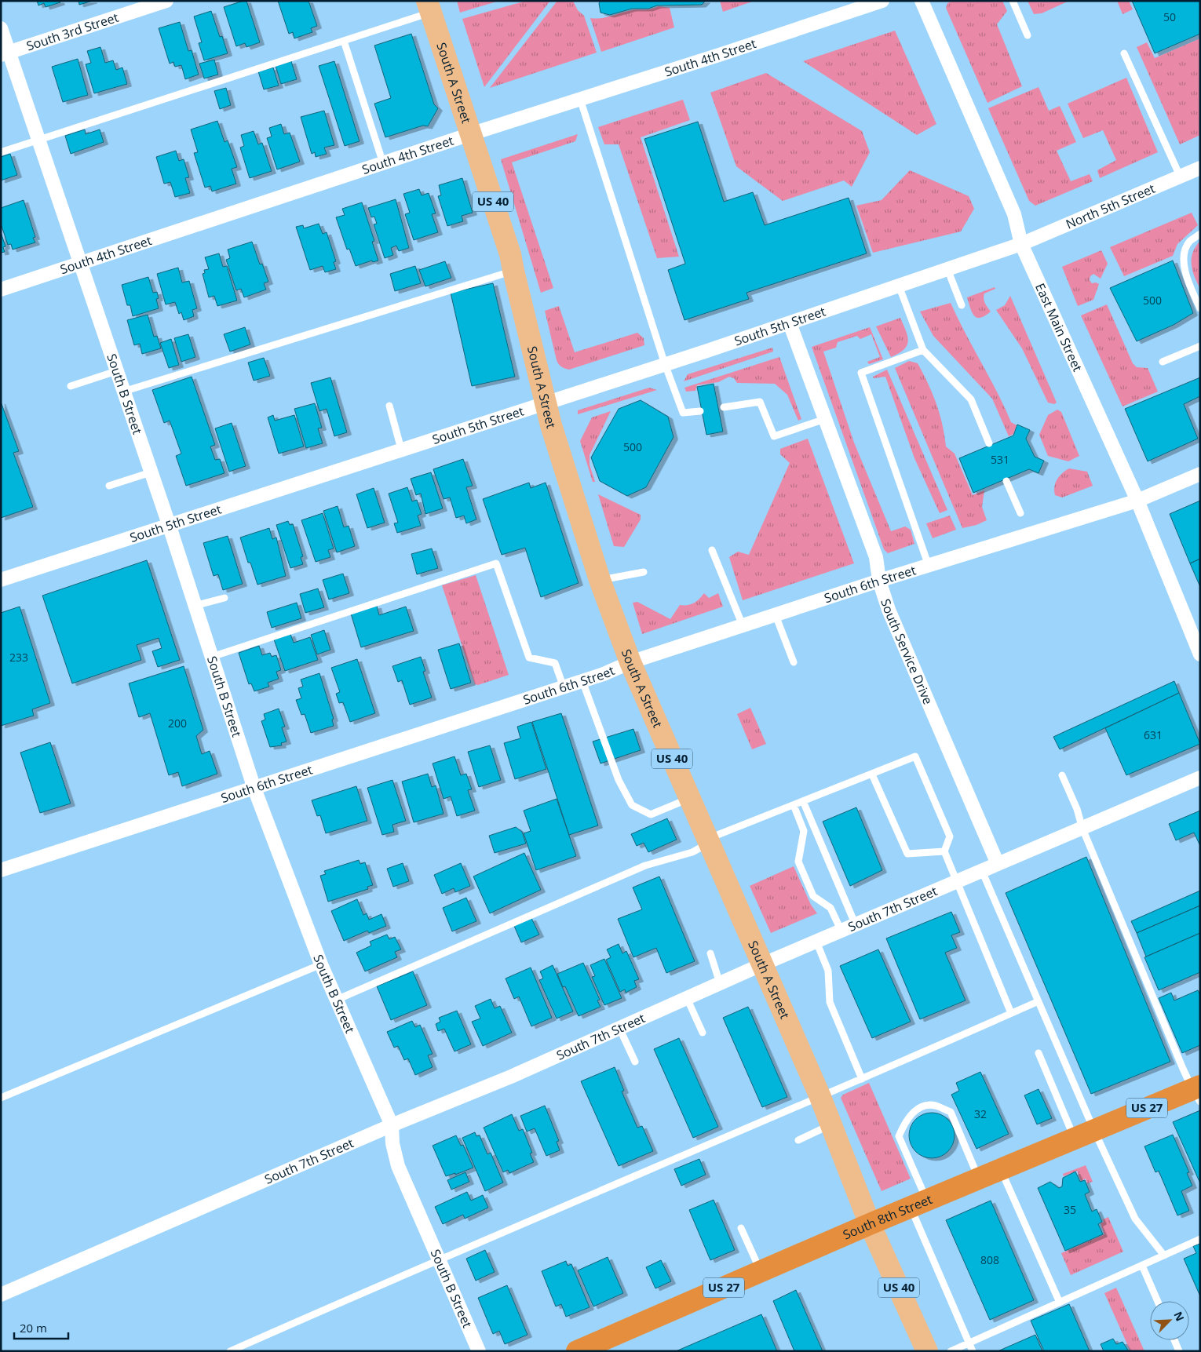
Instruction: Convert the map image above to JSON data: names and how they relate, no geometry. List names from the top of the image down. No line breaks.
{"streets":{"highway":["US 27","South 8th Street"],"main road":["South A Street","US 40"],"street":["South 3rd Street","South 4th Street","North 5th Street","South 5th Street","East Main Street","South B Street","South 6th Street","South Service Drive","South 7th Street"]},"crossings":[["South 3rd Street","South B Street"],["South 4th Street","South A Street"],["South 4th Street","South B Street"],["South A Street","South 5th Street"],["South A Street","South 6th Street"],["South A Street","South 7th Street"],["South A Street","South 8th Street"],["North 5th Street","South 5th Street"],["North 5th Street","East Main Street"],["South 5th Street","East Main Street"],["South 5th Street","South B Street"],["South 5th Street","South Service Drive"],["East Main Street","South 6th Street"],["South B Street","South 6th Street"],["South B Street","South 7th Street"],["South 6th Street","South Service Drive"],["South Service Drive","South 7th Street"]],"house_numbers":["50","500","500","531","233","200","631","32","35","808"],"scale_bar":"20 m","north":"top right"}
